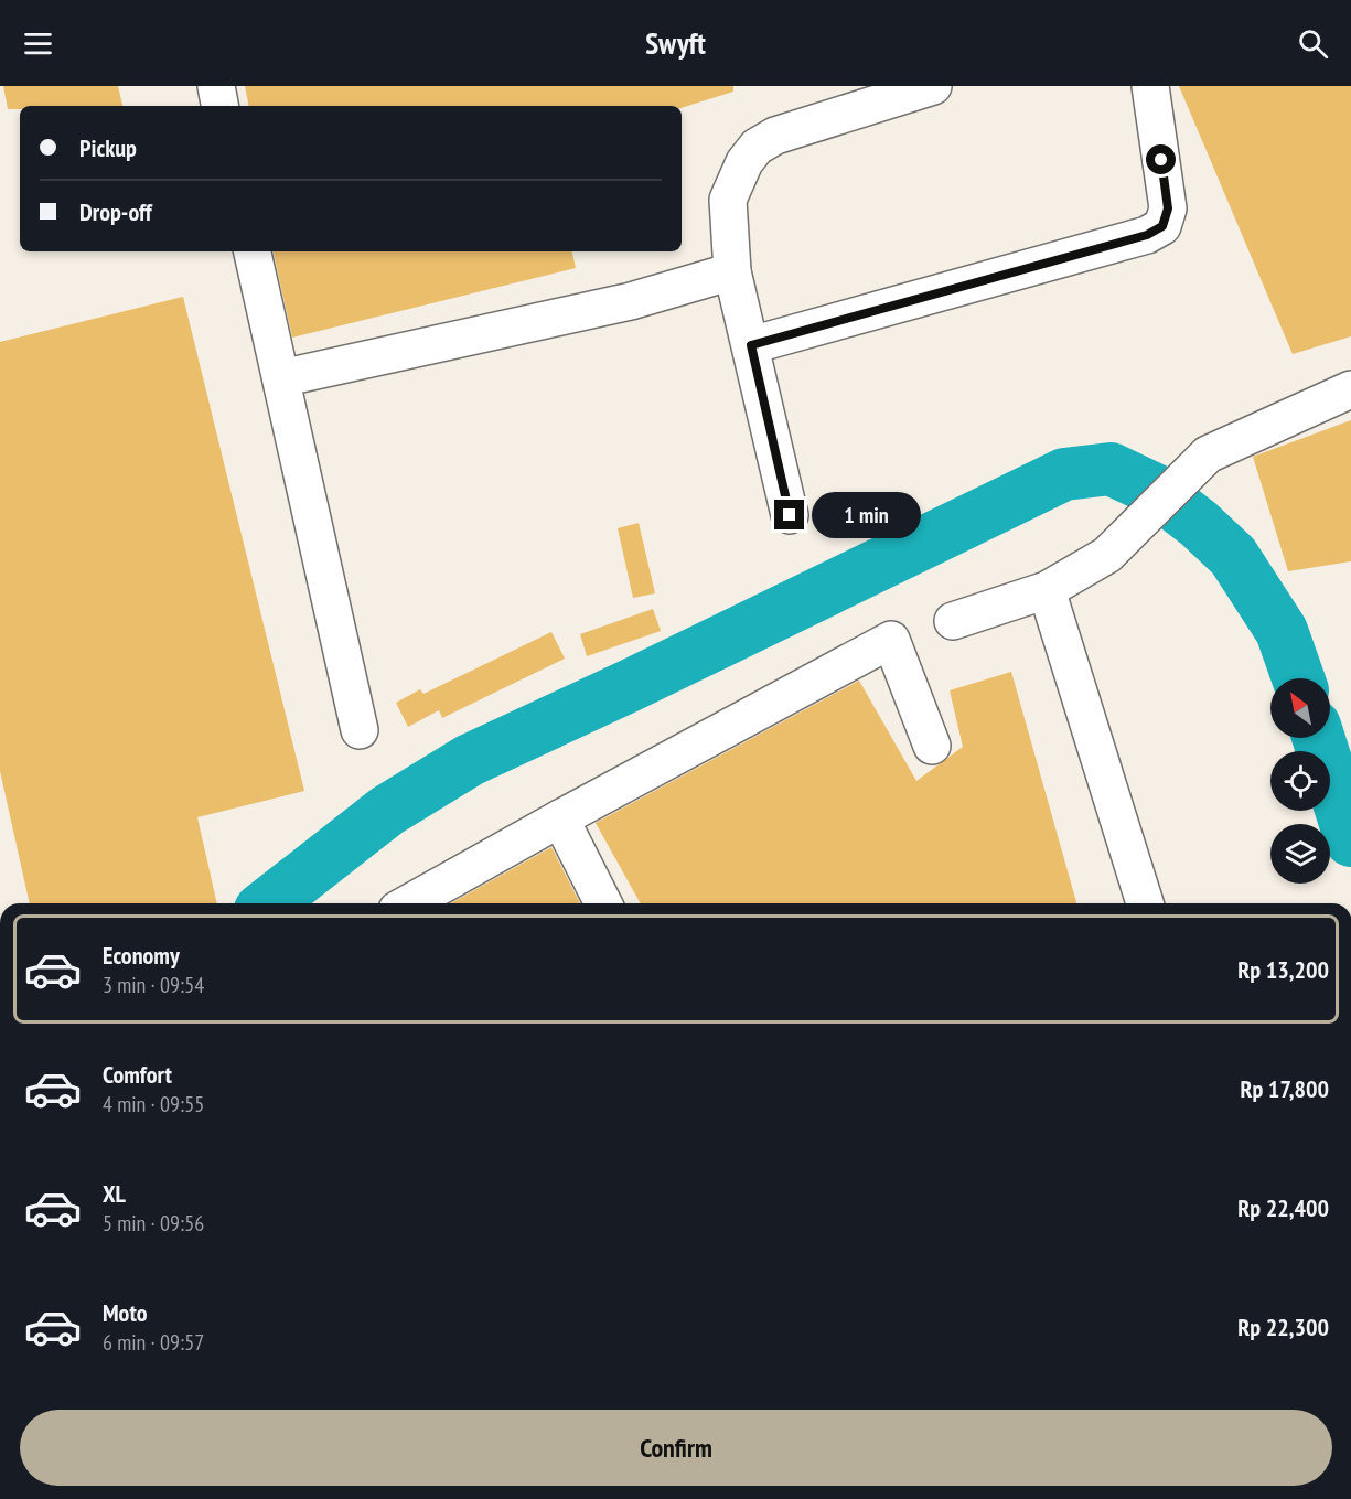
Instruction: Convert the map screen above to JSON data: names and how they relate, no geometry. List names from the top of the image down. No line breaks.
{"north":"top left","page":{"header":"Swyft","banner":["Pickup","Drop-off"],"bubble":"1 min","list":[{"name":"Economy","note":"3 min · 09:54","value":"Rp 13,200"},{"name":"Comfort","note":"4 min · 09:55","value":"Rp 17,800"},{"name":"XL","note":"5 min · 09:56","value":"Rp 22,400"},{"name":"Moto","note":"6 min · 09:57","value":"Rp 22,300"}],"buttons":"Confirm"}}
